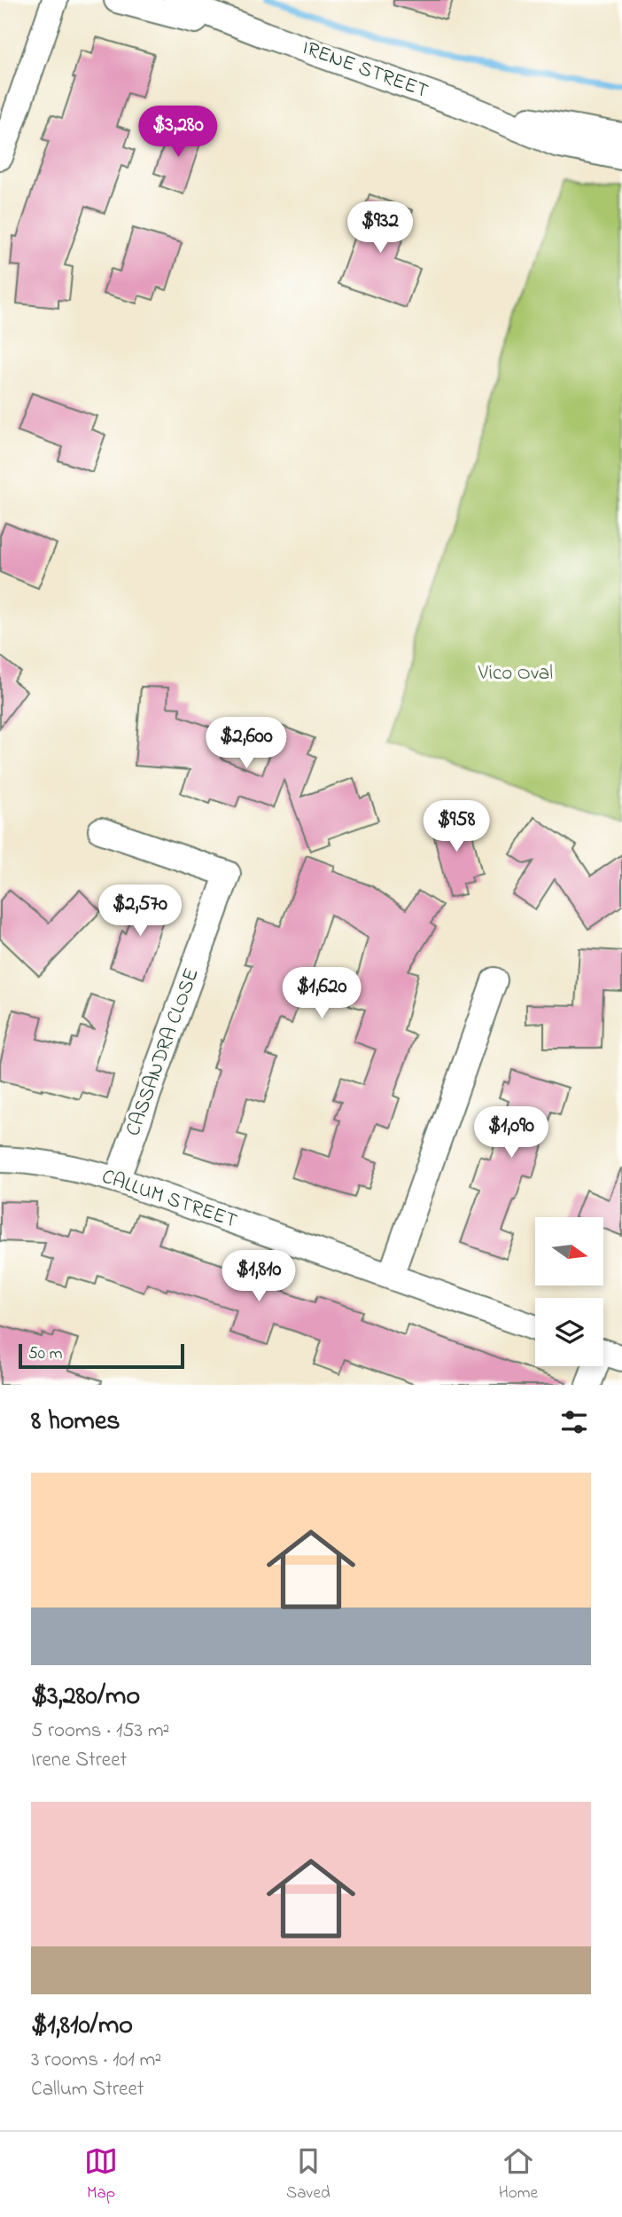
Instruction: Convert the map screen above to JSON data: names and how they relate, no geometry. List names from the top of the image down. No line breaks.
{"streets":{"street":["IRENE STREET","CASSANDRA CLOSE","CALLUM STREET"]},"crossings":[["CASSANDRA CLOSE","CALLUM STREET"]],"parks":["Vico Oval"],"scale_bar":"50 m","north":"right","page":{"price":["$3,280","$932","$2,600","$958","$2,570","$1,620","$1,090","$1,810"],"scale":"50 m","heading":"8 homes","list":[{"name":"$3,280/mo","note":"5 rooms · 153 m² · Irene Street"},{"name":"$1,810/mo","note":"3 rooms · 101 m² · Callum Street"}],"tabs":["Map","Saved","Home"]}}
